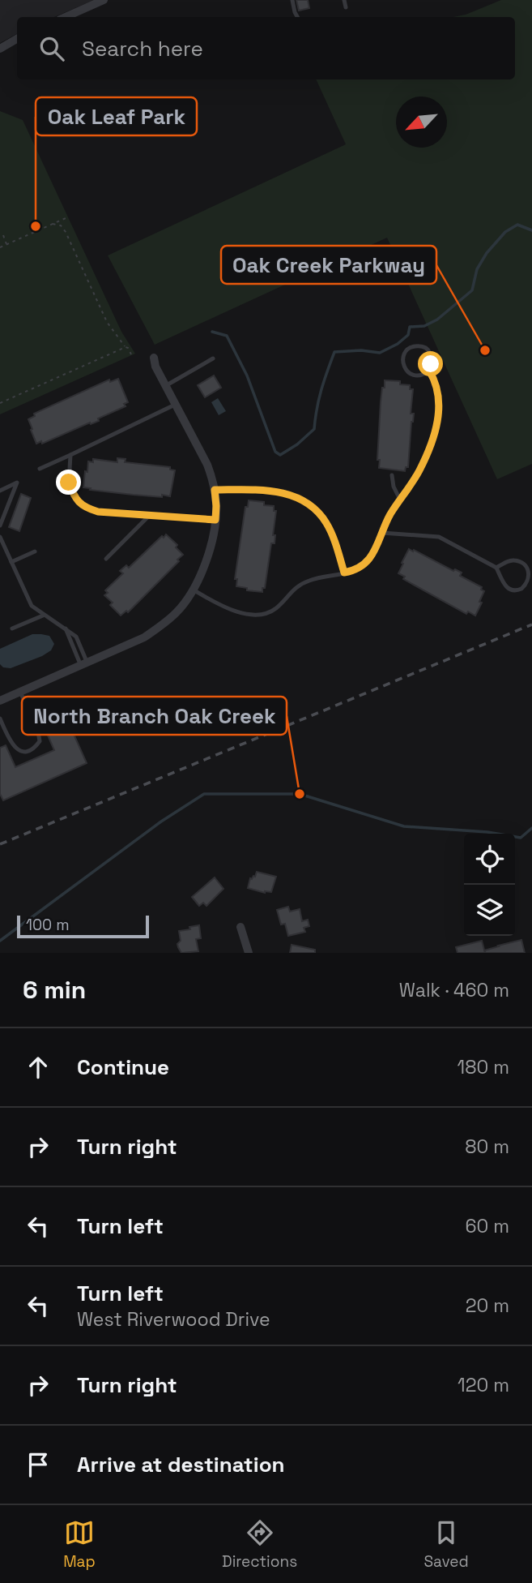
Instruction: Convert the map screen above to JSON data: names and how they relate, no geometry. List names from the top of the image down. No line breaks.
{"places":["Oak Leaf Park","Oak Creek Parkway","North Branch Oak Creek"],"scale_bar":"100 m","north":"bottom left","page":{"search":"Search here","scale":"100 m","heading":["6 min","Walk · 460 m"],"list":[["Continue","180 m"],["Turn right","80 m"],["Turn left","60 m"],["Turn left","West Riverwood Drive","20 m"],["Turn right","120 m"],"Arrive at destination"],"nav":["Map","Directions","Saved"]}}
